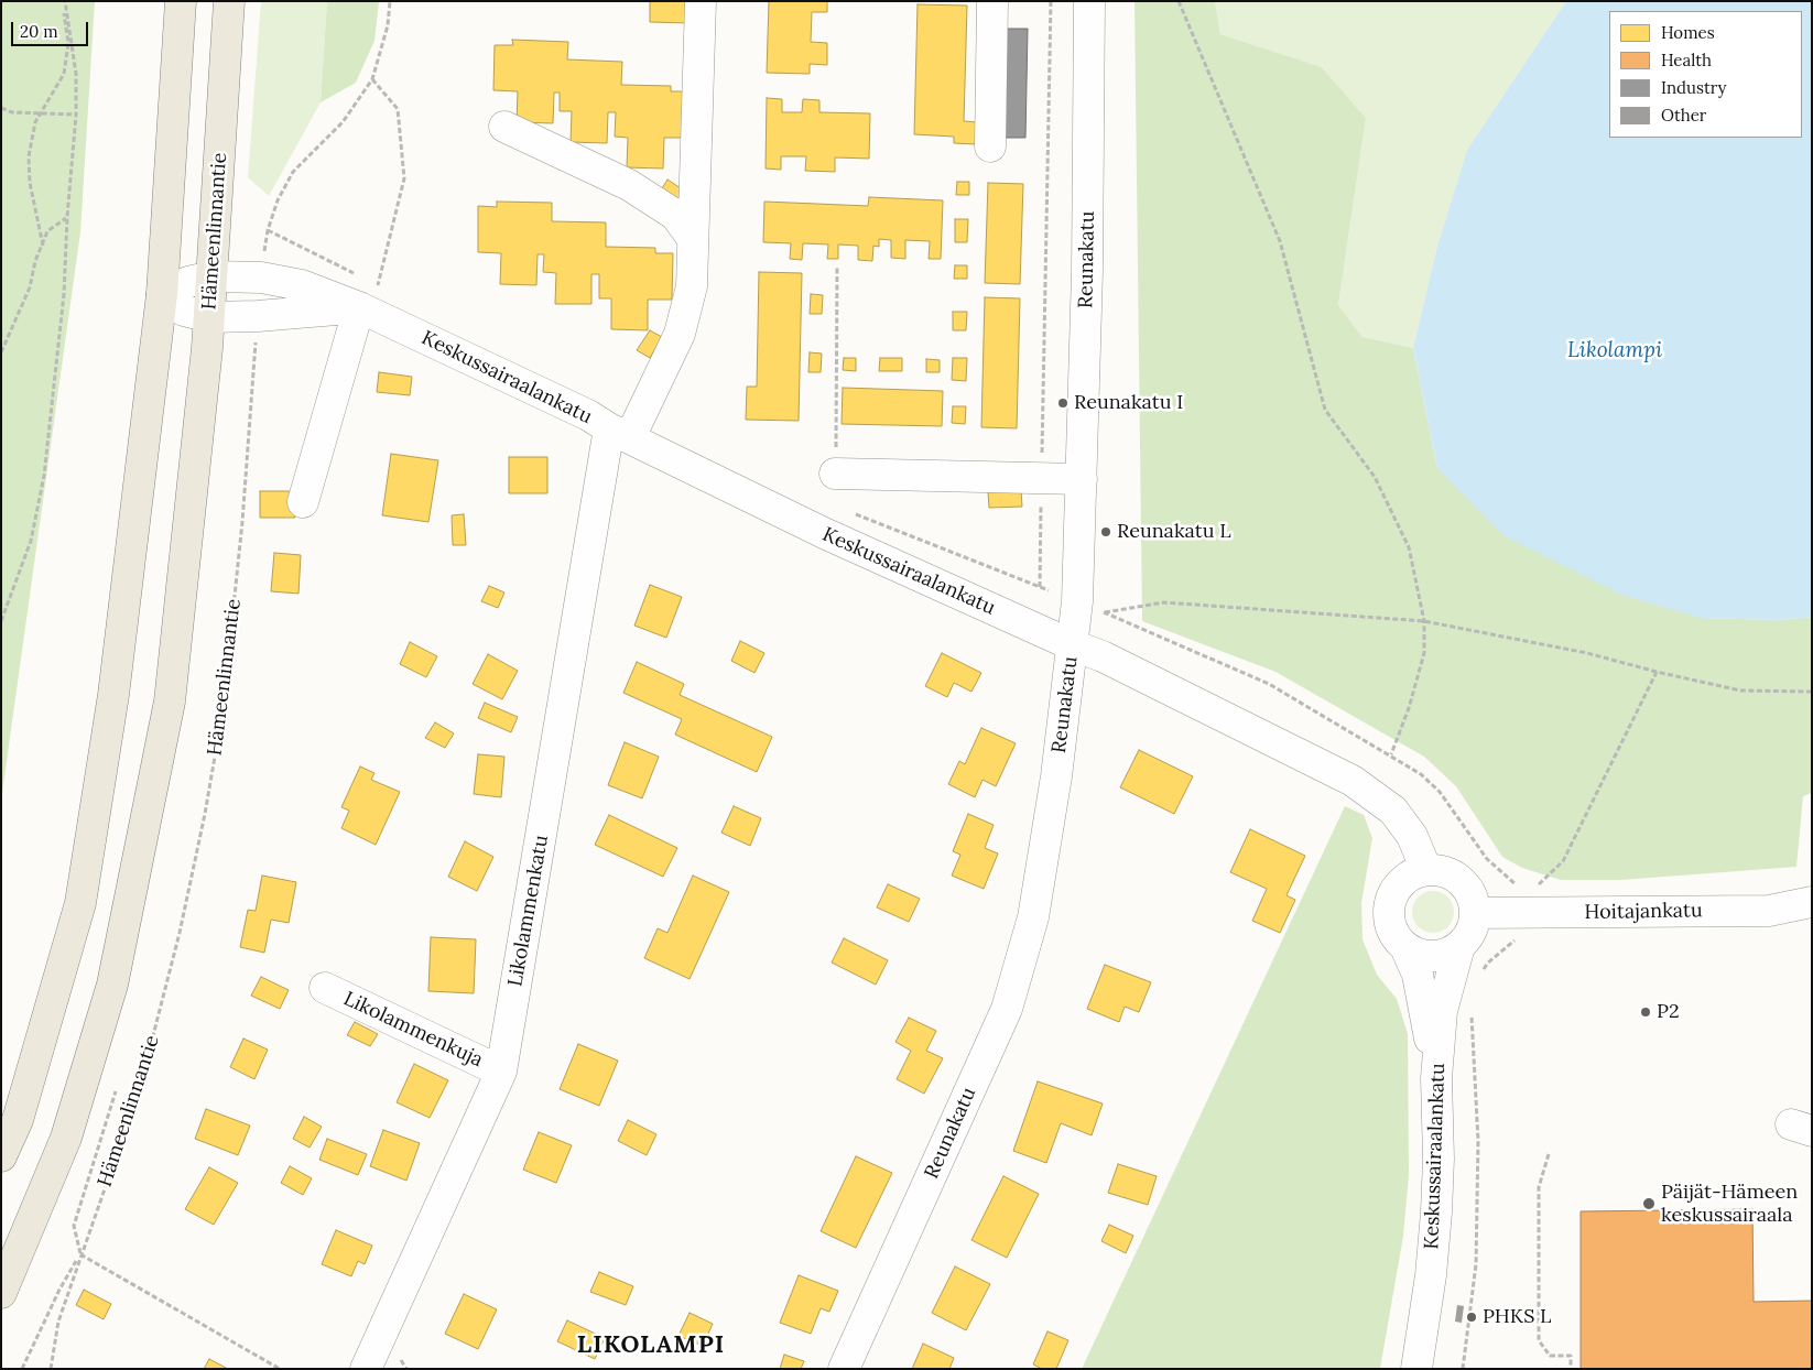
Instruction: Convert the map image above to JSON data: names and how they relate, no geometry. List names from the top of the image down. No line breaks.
{"streets":{"main road":["Hämeenlinnantie"],"street":["Reunakatu","Keskussairaalankatu","Likolammenkatu","Hoitajankatu","Likolammenkuja"]},"crossings":[["Hämeenlinnantie","Keskussairaalankatu"],["Reunakatu","Keskussairaalankatu"],["Keskussairaalankatu","Likolammenkatu"],["Keskussairaalankatu","Hoitajankatu"],["Likolammenkatu","Likolammenkuja"]],"districts":["LIKOLAMPI"],"water":["Likolampi"],"places":["Reunakatu I","Reunakatu L","P2","Päijät-Hämeen keskussairaala","PHKS L"],"legend":["Homes","Health","Industry","Other"],"scale_bar":"20 m"}
